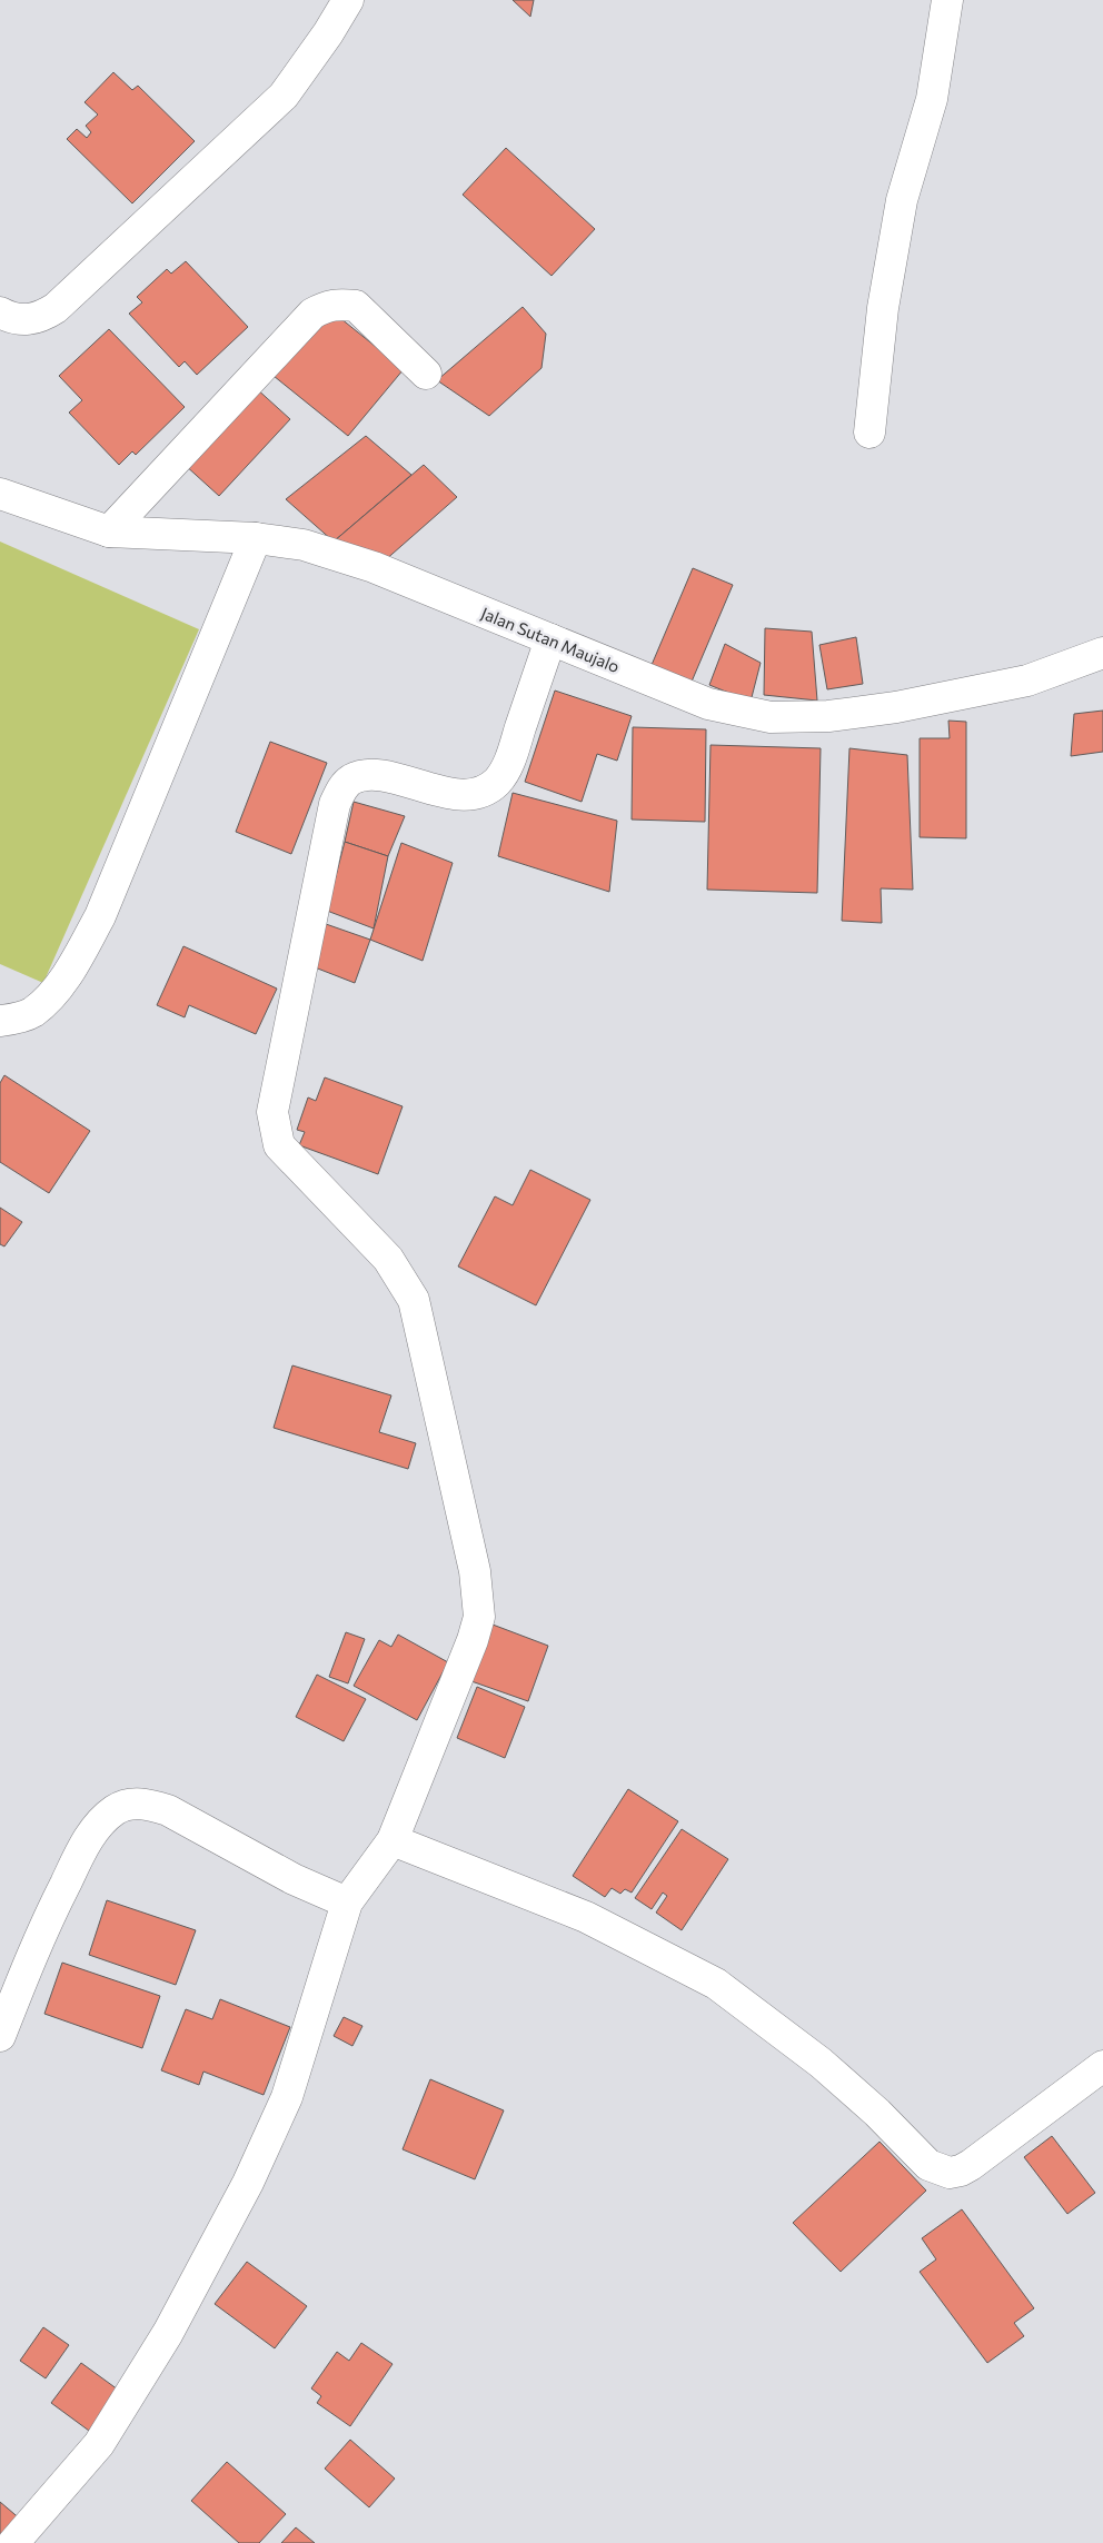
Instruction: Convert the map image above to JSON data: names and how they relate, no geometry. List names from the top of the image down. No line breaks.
{"streets":{"street":["Jalan Sutan Maujalo"]}}
